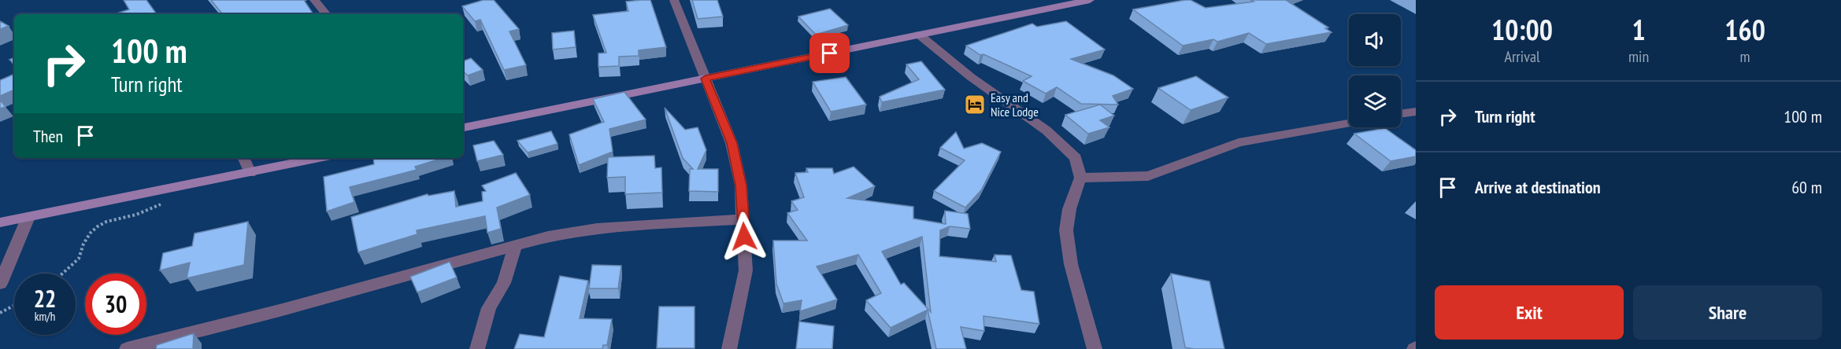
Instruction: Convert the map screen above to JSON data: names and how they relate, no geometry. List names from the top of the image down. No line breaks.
{"places":{"hotel":["Easy and Nice Lodge"]},"page":{"eta":["10:00","Arrival","1","min","160","m"],"turn":["100 m","Turn right"],"list":[{"name":"Turn right","value":"100 m"},{"name":"Arrive at destination","value":"60 m"}],"then":"Then","speed":"22 km/h","limit":"30","buttons":["Exit","Share"]}}
